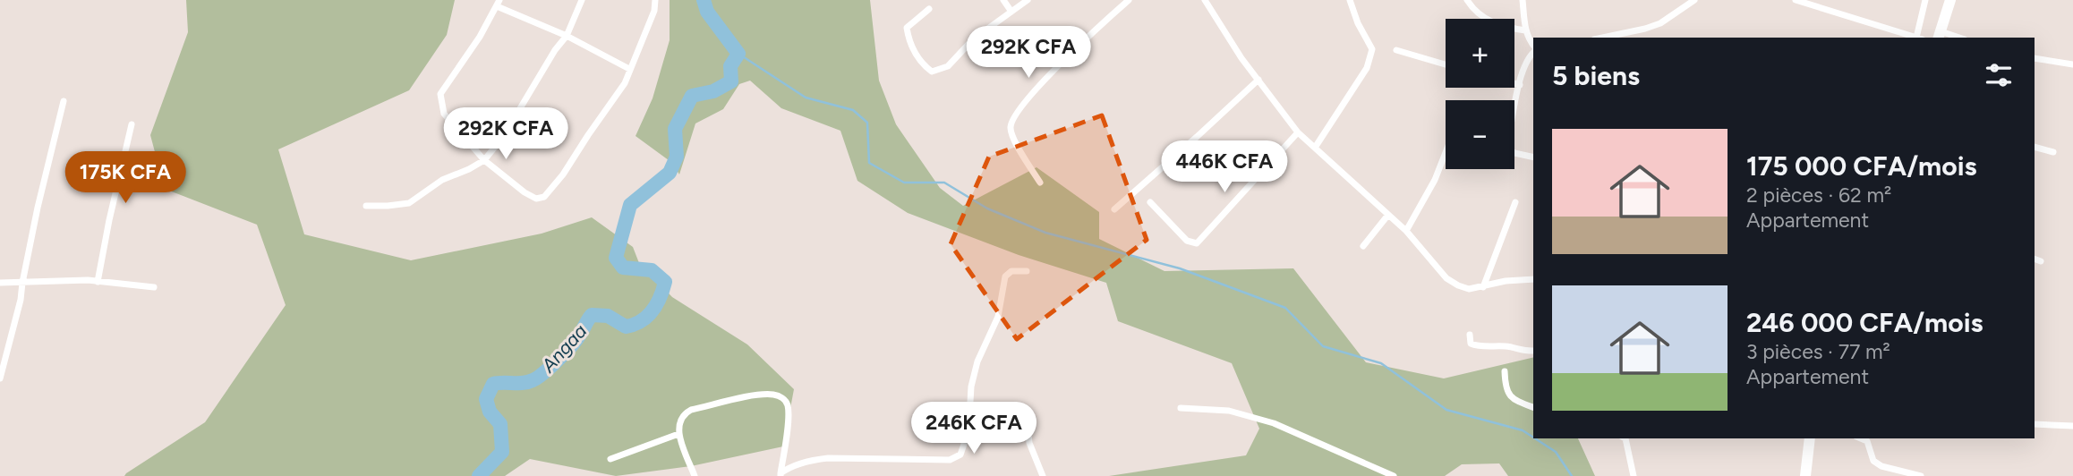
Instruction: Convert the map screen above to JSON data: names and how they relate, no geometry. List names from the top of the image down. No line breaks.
{"water":["Angaa"],"page":{"map_buttons":["+","−"],"price":["292K CFA","292K CFA","446K CFA","175K CFA","246K CFA"],"heading":"5 biens","list":[{"name":"175 000 CFA/mois","note":"2 pièces · 62 m² · Appartement"},{"name":"246 000 CFA/mois","note":"3 pièces · 77 m² · Appartement"}]}}
